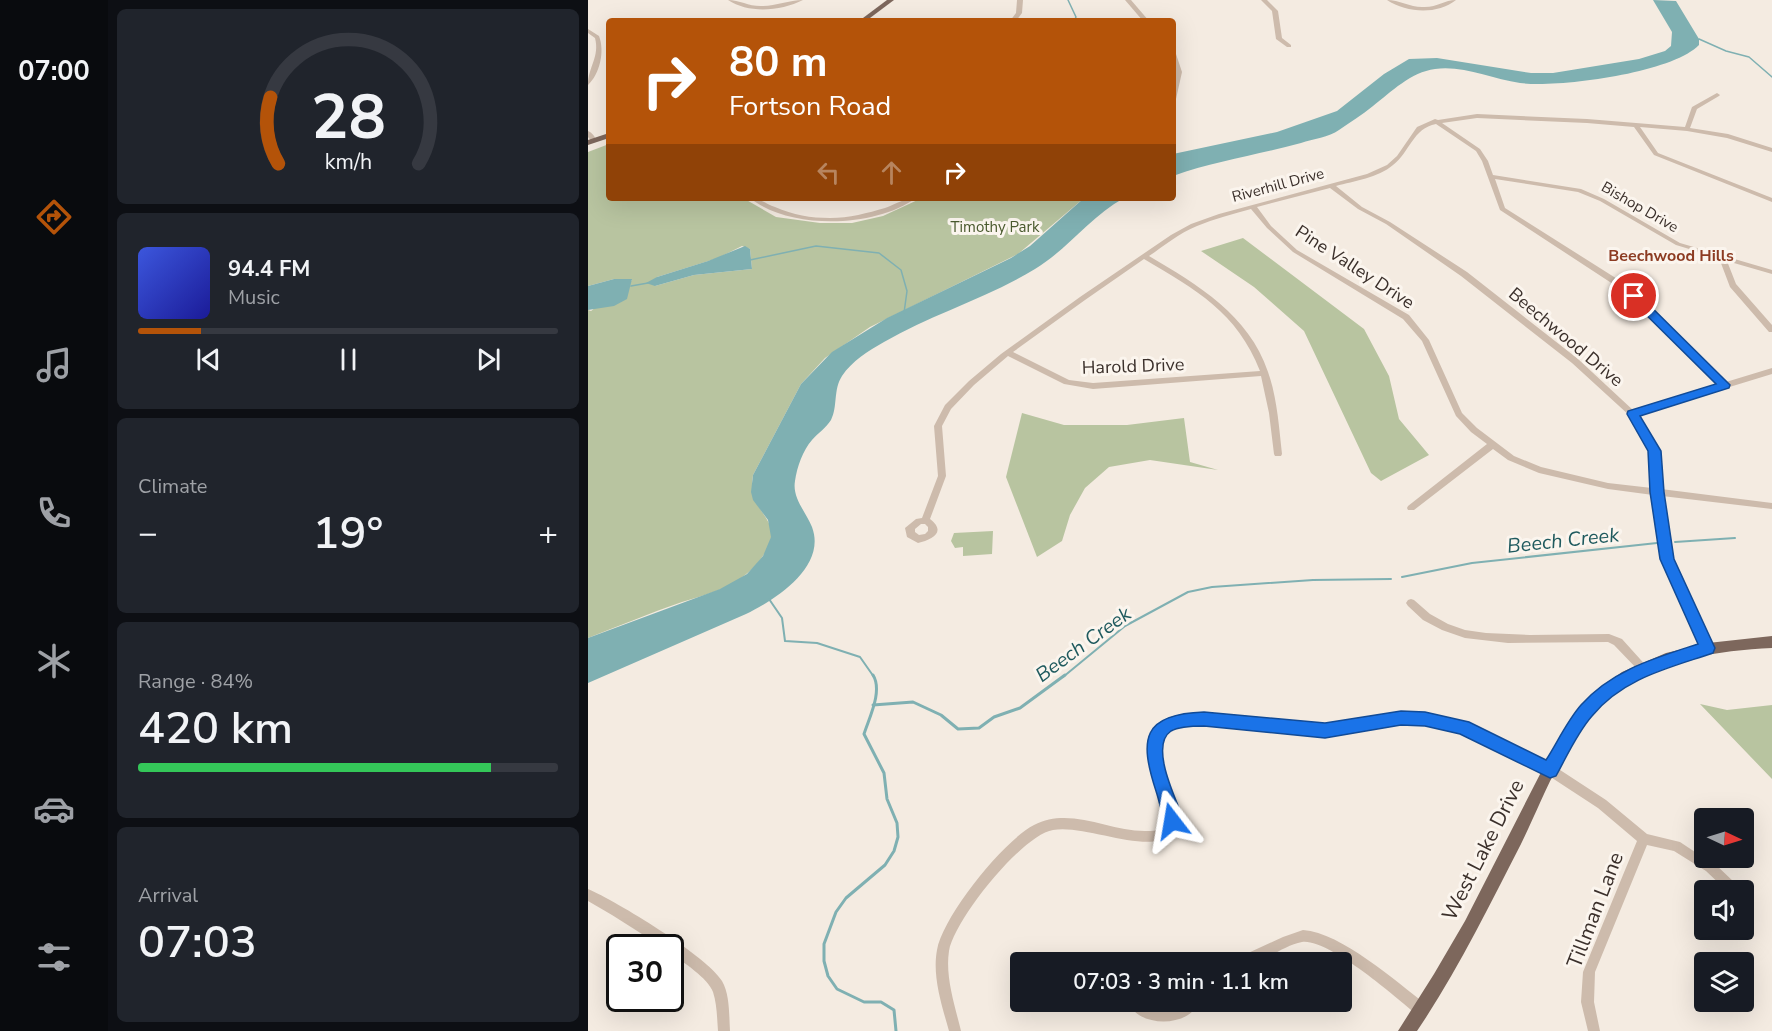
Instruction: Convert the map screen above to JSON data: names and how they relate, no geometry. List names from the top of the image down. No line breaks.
{"streets":{"main road":["West Lake Drive"],"street":["Riverhill Drive","Bishop Drive","Pine Valley Drive","Beechwood Drive","Harold Drive","Tillman Lane"]},"crossings":[["Riverhill Drive","Pine Valley Drive"],["Riverhill Drive","Beechwood Drive"],["Riverhill Drive","Harold Drive"],["Pine Valley Drive","Beechwood Drive"],["Beechwood Drive","West Lake Drive"]],"districts":["Beechwood Hills"],"water":["Beech Creek"],"parks":["Timothy Park"],"north":"right","page":{"tabs":"07:00","turn":["80 m","Fortson Road"],"song":["94.4 FM","Music"],"tile":["Climate",["Range · 84%","420 km"],["Arrival","07:03"]],"heat":["−","19°","+"],"limit":"30","trip":"07:03 · 3 min · 1.1 km","gauge":["28","km/h"]}}
